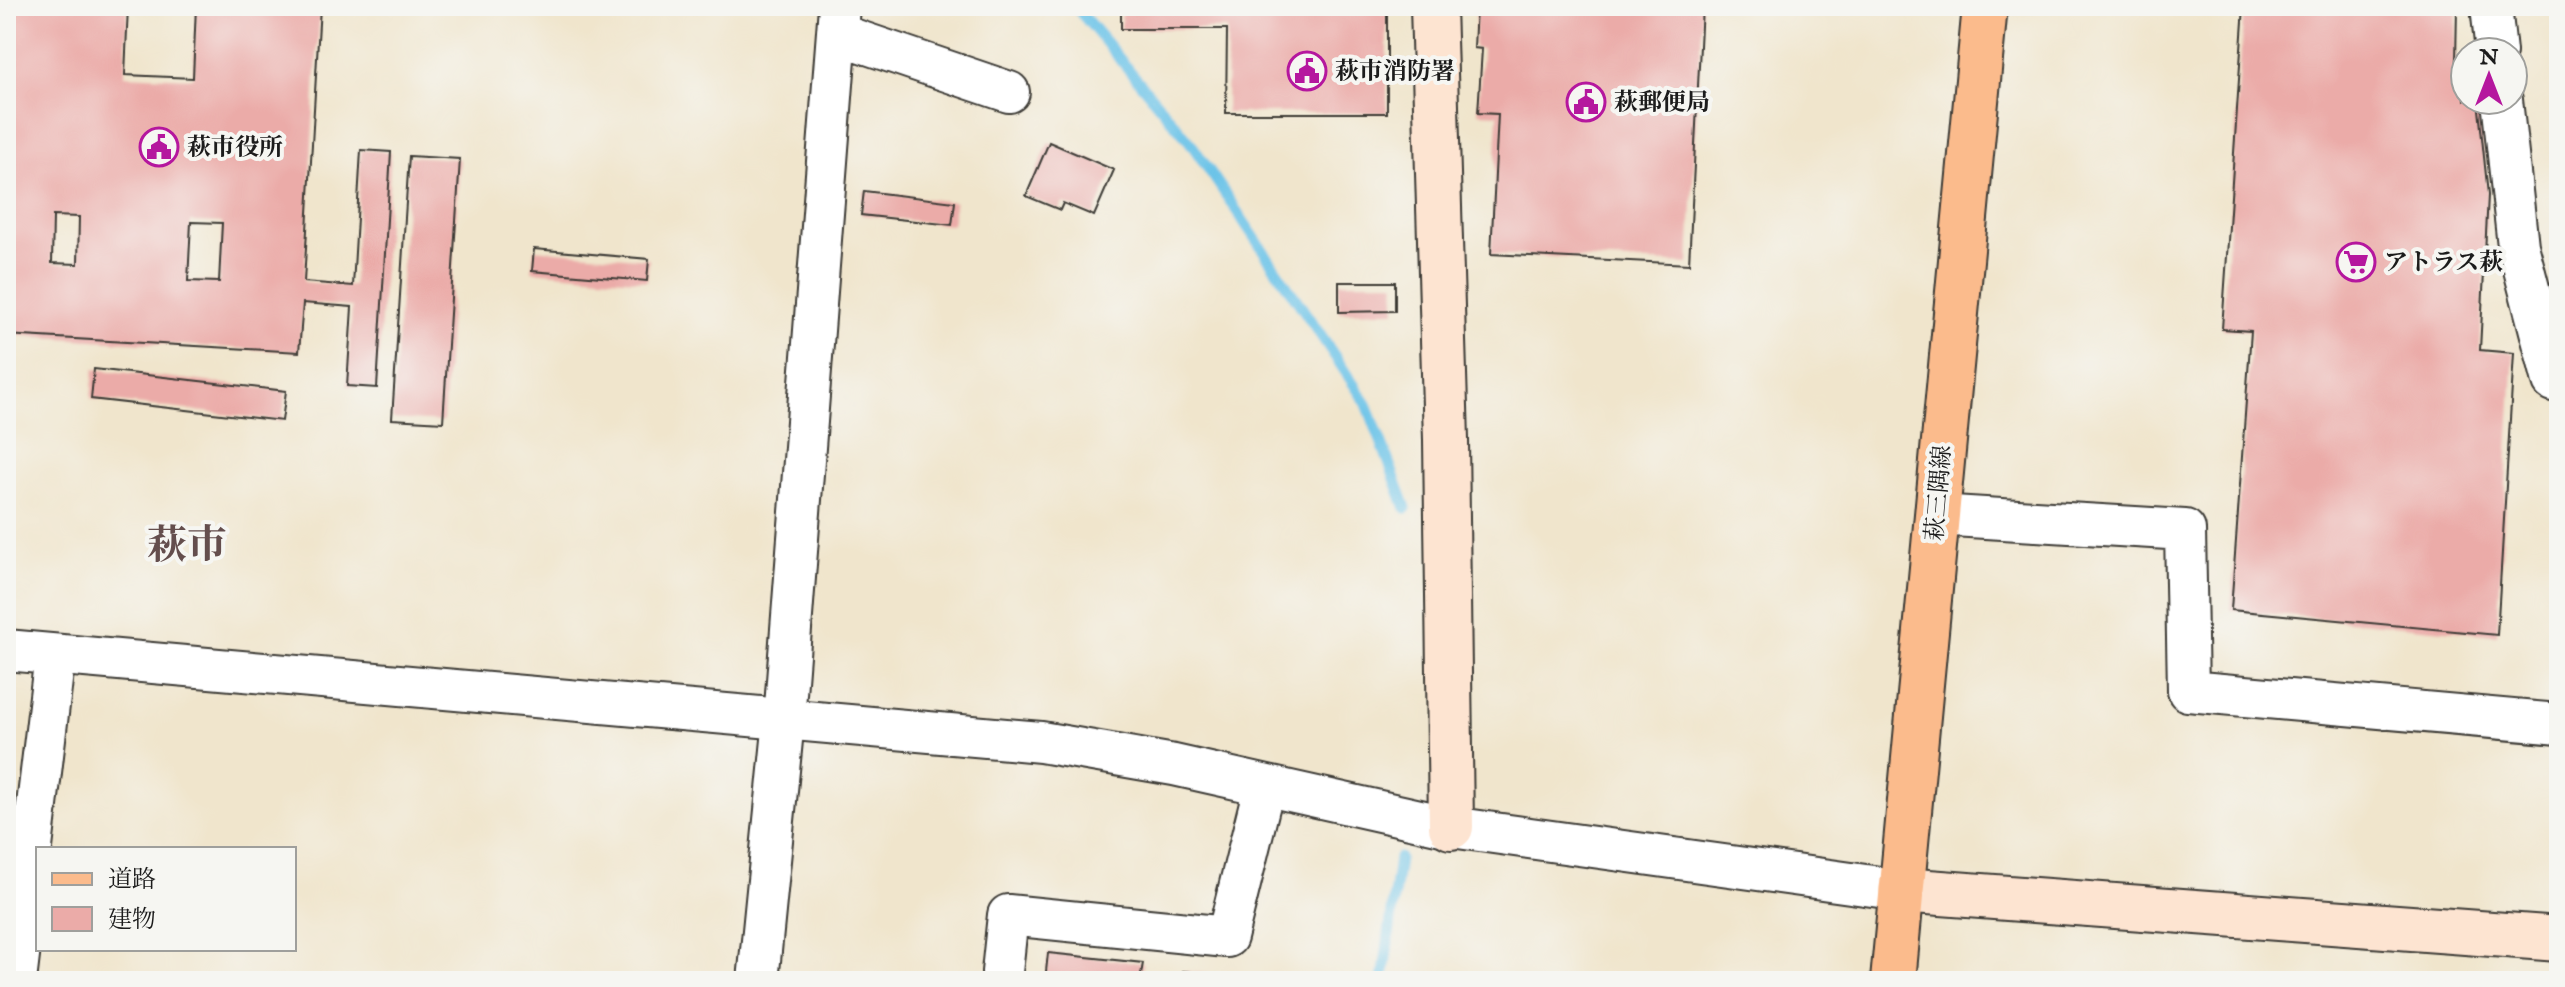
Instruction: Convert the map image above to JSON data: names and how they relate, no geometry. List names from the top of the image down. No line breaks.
{"streets":{"main road":["萩三隅線"]},"districts":["萩市"],"places":{"public building":["萩市消防署","萩郵便局","萩市役所"],"supermarket":["アトラス萩"]},"legend":["道路","建物"],"north":"top"}
